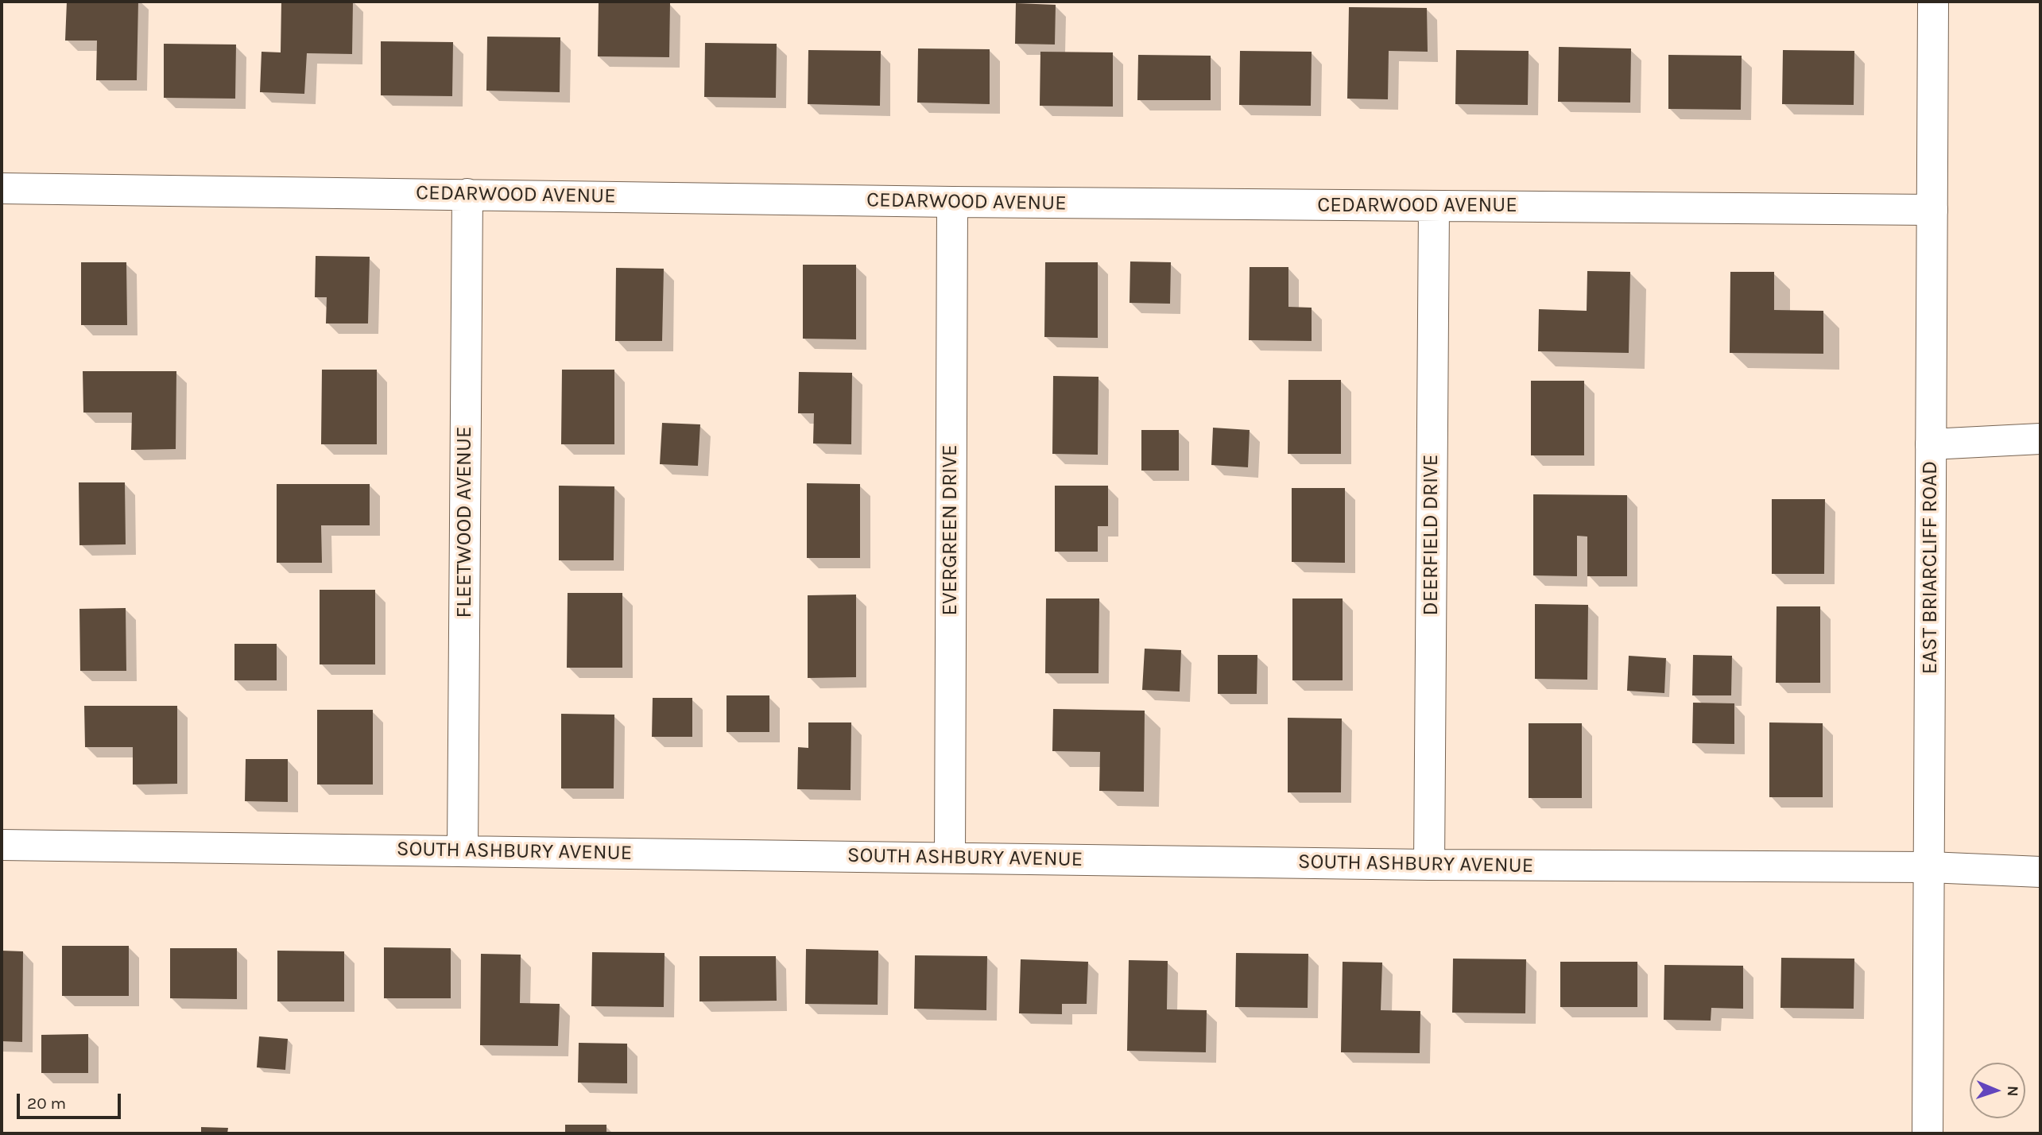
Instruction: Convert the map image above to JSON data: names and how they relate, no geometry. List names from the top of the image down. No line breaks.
{"streets":{"street":["CEDARWOOD AVENUE","FLEETWOOD AVENUE","EVERGREEN DRIVE","DEERFIELD DRIVE","EAST BRIARCLIFF ROAD","SOUTH ASHBURY AVENUE"]},"crossings":[["CEDARWOOD AVENUE","FLEETWOOD AVENUE"],["CEDARWOOD AVENUE","EVERGREEN DRIVE"],["CEDARWOOD AVENUE","DEERFIELD DRIVE"],["CEDARWOOD AVENUE","EAST BRIARCLIFF ROAD"],["FLEETWOOD AVENUE","SOUTH ASHBURY AVENUE"],["EVERGREEN DRIVE","SOUTH ASHBURY AVENUE"],["DEERFIELD DRIVE","SOUTH ASHBURY AVENUE"],["EAST BRIARCLIFF ROAD","SOUTH ASHBURY AVENUE"]],"scale_bar":"20 m","north":"right"}
